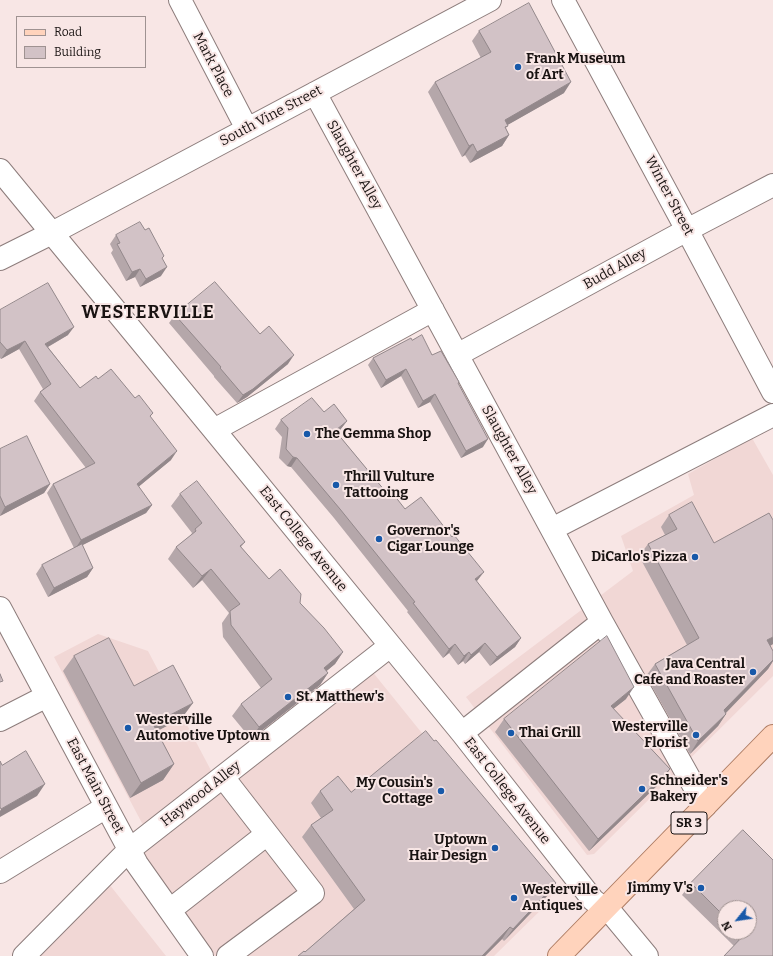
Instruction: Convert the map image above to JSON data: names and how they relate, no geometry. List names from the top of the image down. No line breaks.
{"streets":{"main road":["SR 3"],"street":["Mark Place","South Vine Street","Slaughter Alley","Winter Street","Budd Alley","East College Avenue","East Main Street","Haywood Alley"]},"crossings":[["Mark Place","South Vine Street"],["South Vine Street","Slaughter Alley"],["South Vine Street","East College Avenue"],["Slaughter Alley","Budd Alley"],["Slaughter Alley","SR 3"],["Winter Street","Budd Alley"],["East College Avenue","Haywood Alley"],["East College Avenue","SR 3"],["East Main Street","Haywood Alley"]],"districts":["WESTERVILLE"],"places":["Frank Museum of Art","The Gemma Shop","Thrill Vulture Tattooing","Governor's Cigar Lounge","DiCarlo's Pizza","Java Central Cafe and Roaster","St. Matthew's","Westerville Automotive Uptown","Thai Grill","Westerville Florist","Schneider's Bakery","My Cousin's Cottage","Uptown Hair Design","Jimmy V's","Westerville Antiques"],"legend":["Road","Building"],"north":"bottom left"}
